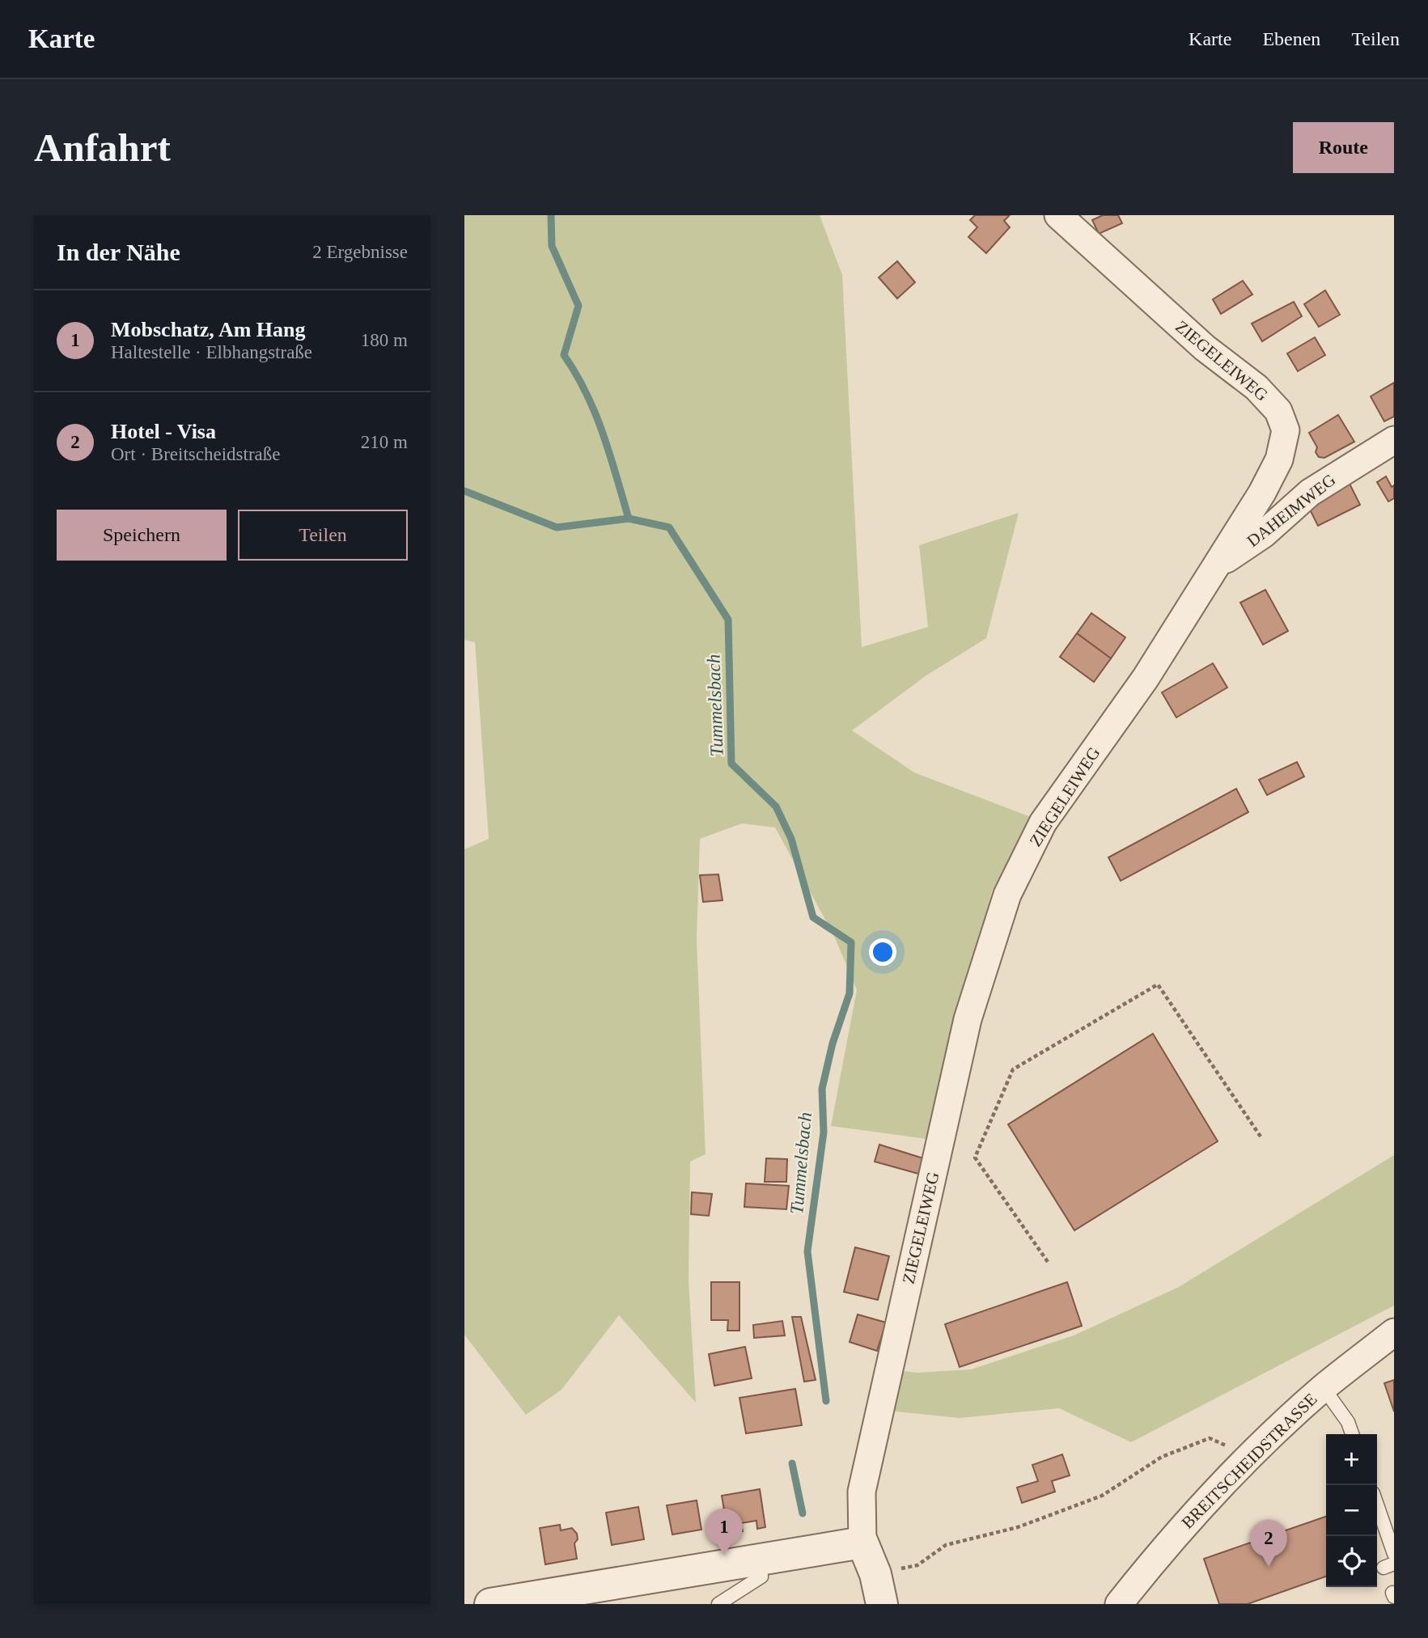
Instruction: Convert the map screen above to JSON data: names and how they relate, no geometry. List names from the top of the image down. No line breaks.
{"streets":{"street":["ZIEGELEIWEG","DAHEIMWEG","BREITSCHEIDSTRASSE"]},"crossings":[["ZIEGELEIWEG","DAHEIMWEG"]],"water":["Tummelsbach"],"page":{"header":"Karte","nav":["Karte","Ebenen","Teilen"],"buttons":["Route",["Speichern","Teilen"]],"title":"Anfahrt","heading":["In der Nähe","2 Ergebnisse"],"list":[{"mark":"1","name":"Mobschatz, Am Hang","note":"Haltestelle · Elbhangstraße","value":"180 m"},{"mark":"2","name":"Hotel - Visa","note":"Ort · Breitscheidstraße","value":"210 m"}],"map_buttons":["+","−"],"pins":["1","2"]}}
